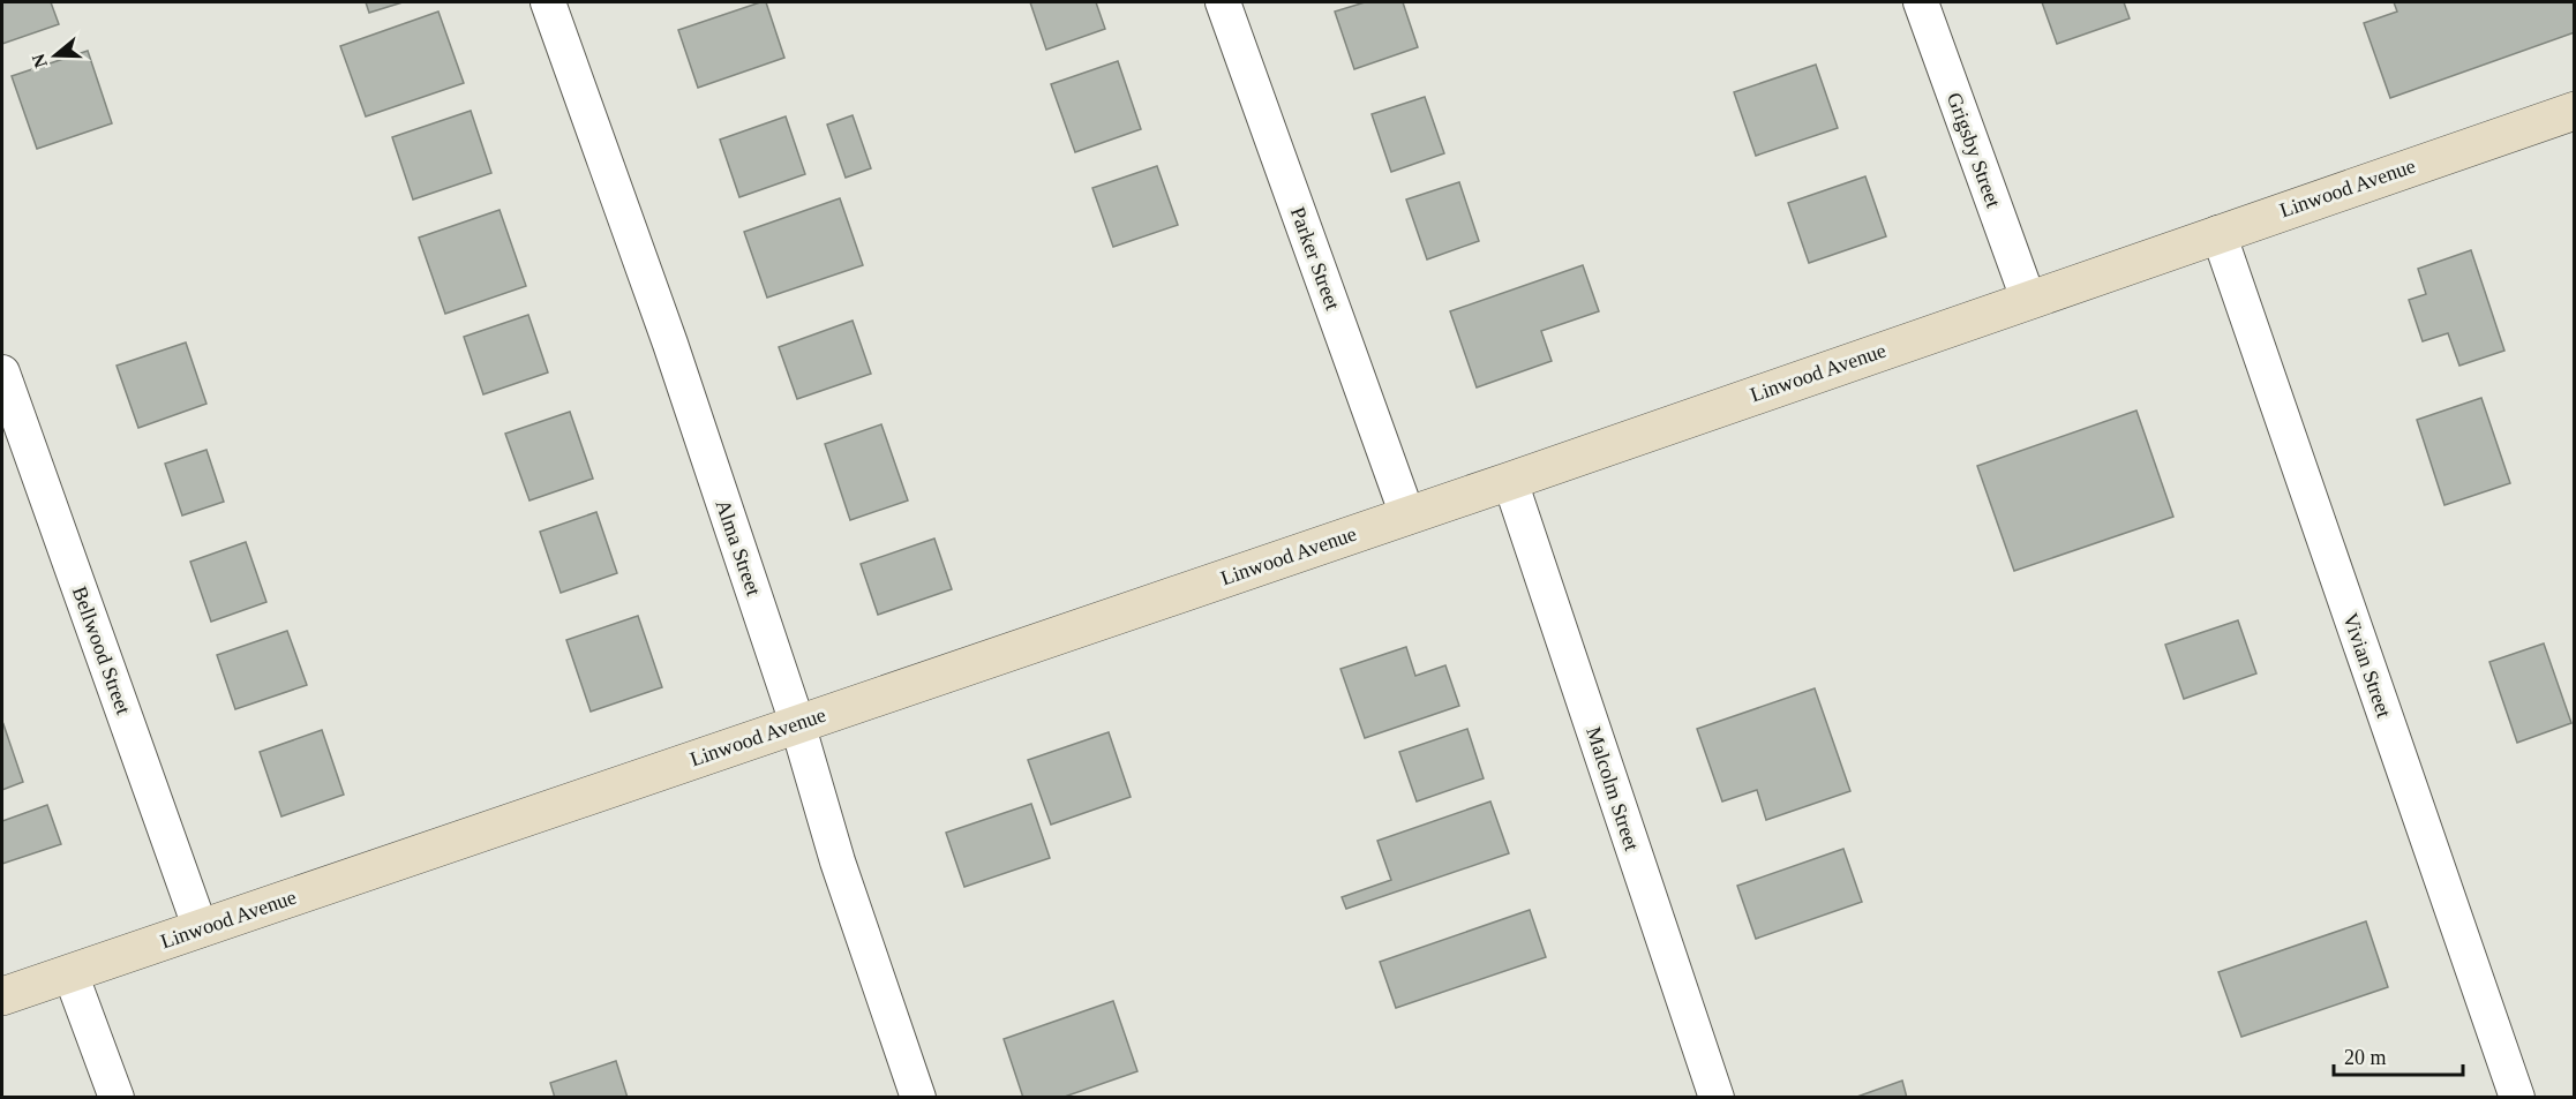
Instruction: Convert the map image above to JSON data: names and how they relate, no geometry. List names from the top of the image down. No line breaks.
{"streets":{"main road":["Linwood Avenue"],"street":["Grigsby Street","Parker Street","Alma Street","Bellwood Street","Vivian Street","Malcolm Street"]},"crossings":[["Grigsby Street","Linwood Avenue"],["Linwood Avenue","Parker Street"],["Linwood Avenue","Alma Street"],["Linwood Avenue","Bellwood Street"],["Linwood Avenue","Vivian Street"],["Linwood Avenue","Malcolm Street"]],"scale_bar":"20 m","north":"left"}
